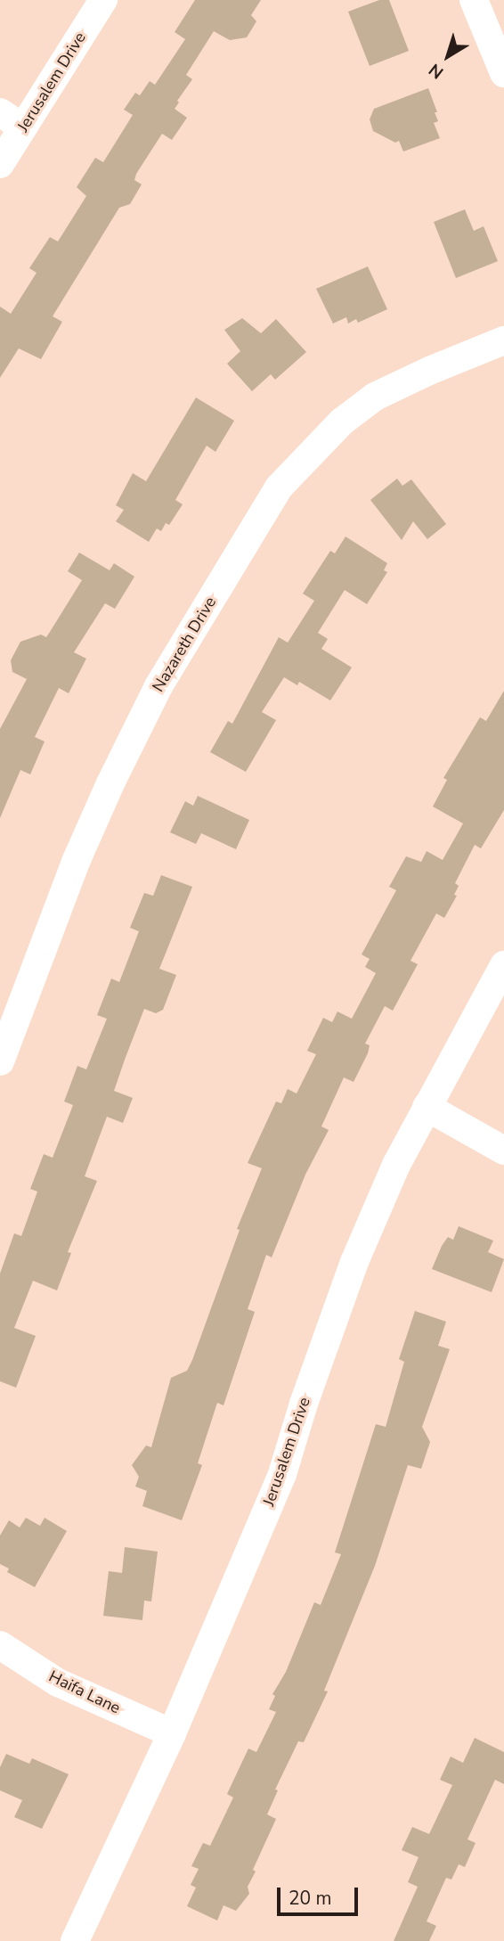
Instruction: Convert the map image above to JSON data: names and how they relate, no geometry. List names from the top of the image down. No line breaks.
{"streets":{"street":["Jerusalem Drive","Nazareth Drive","Haifa Lane"]},"crossings":[["Jerusalem Drive","Haifa Lane"]],"scale_bar":"20 m","north":"bottom left"}
